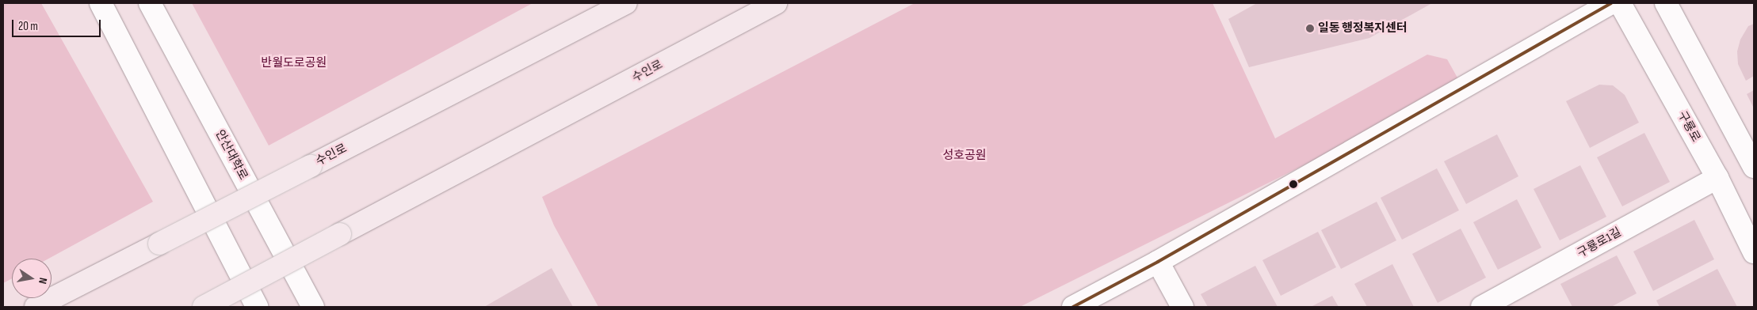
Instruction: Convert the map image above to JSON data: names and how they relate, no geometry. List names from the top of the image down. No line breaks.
{"streets":{"highway":["수인로"],"street":["구룡로","안산대학로","구룡로1길"]},"crossings":[["구룡로","구룡로1길"]],"parks":["반월도로공원","성호공원"],"places":["일동 행정복지센터"],"scale_bar":"20 m","north":"right"}
